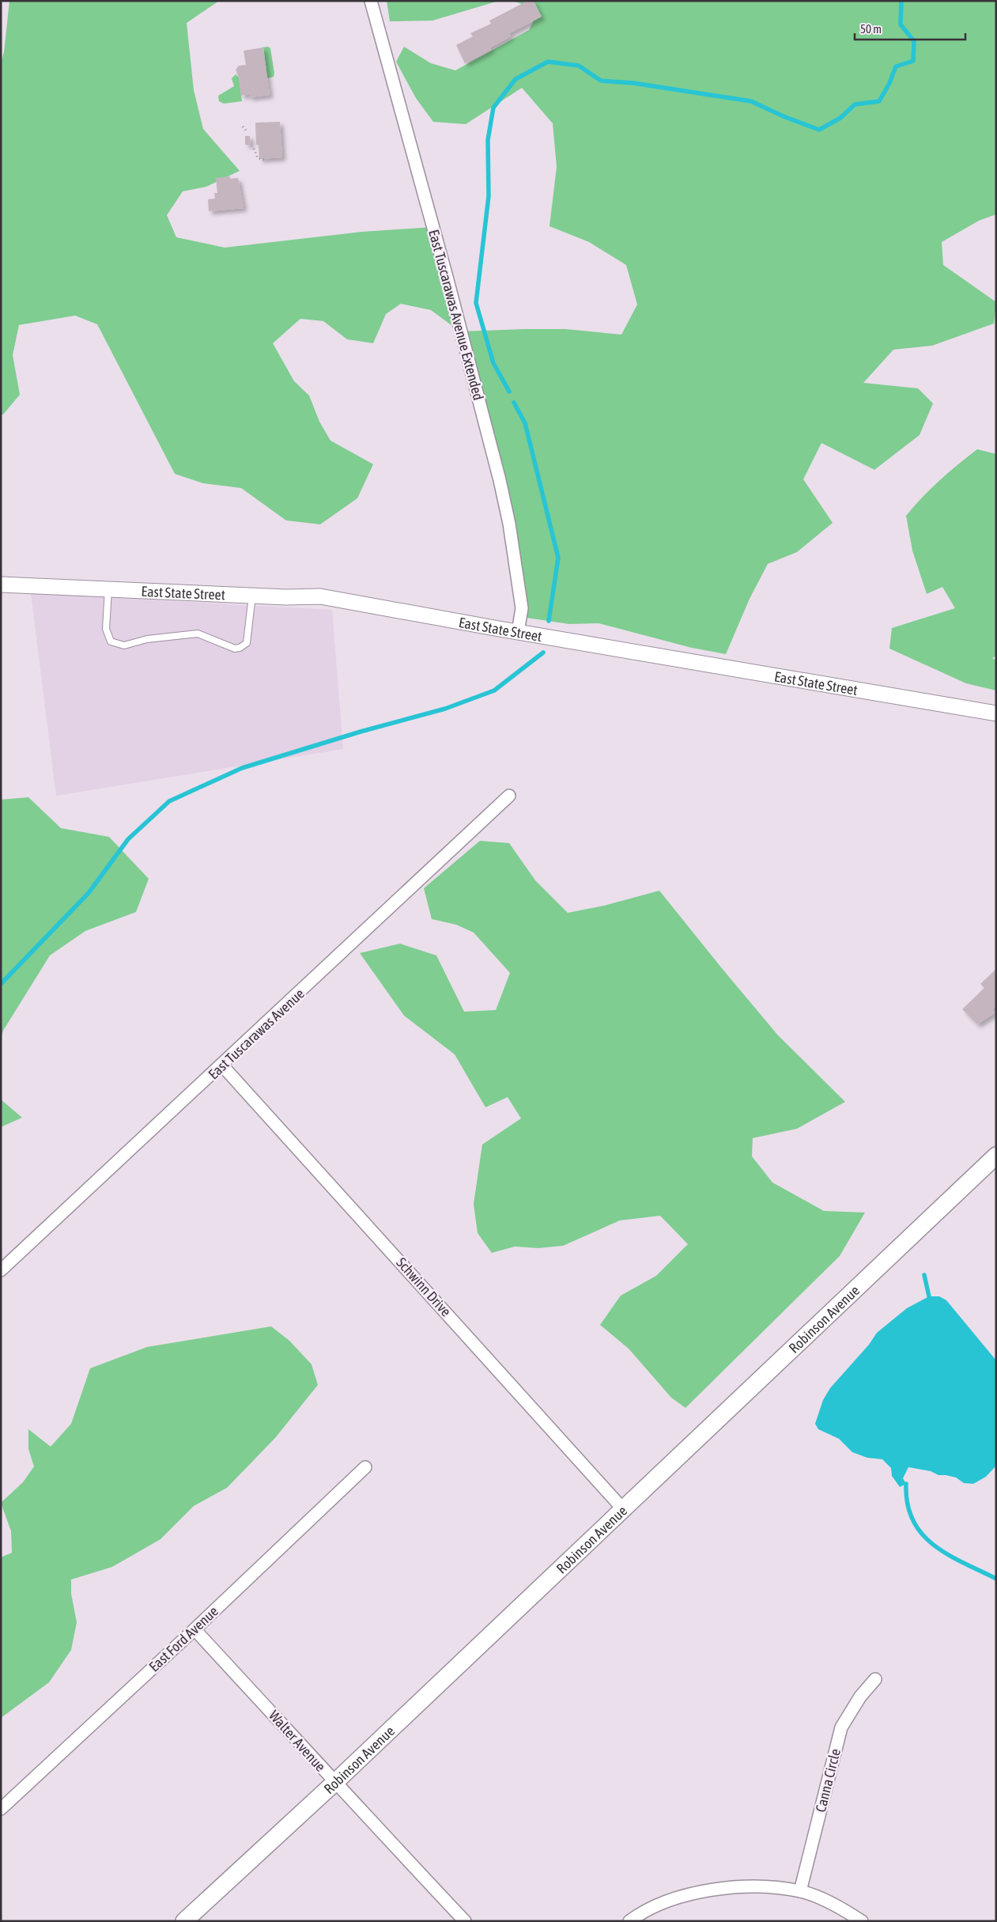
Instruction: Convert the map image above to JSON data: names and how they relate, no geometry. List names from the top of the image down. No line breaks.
{"streets":{"main road":["Robinson Avenue"],"street":["East Tuscarawas Avenue Extended","East State Street","East Tuscarawas Avenue","Schwinn Drive","East Ford Avenue","Walter Avenue","Canna Circle"]},"crossings":[["East Tuscarawas Avenue Extended","East State Street"],["East Tuscarawas Avenue","Schwinn Drive"],["Schwinn Drive","Robinson Avenue"],["Robinson Avenue","Walter Avenue"],["East Ford Avenue","Walter Avenue"]],"scale_bar":"50 m"}
